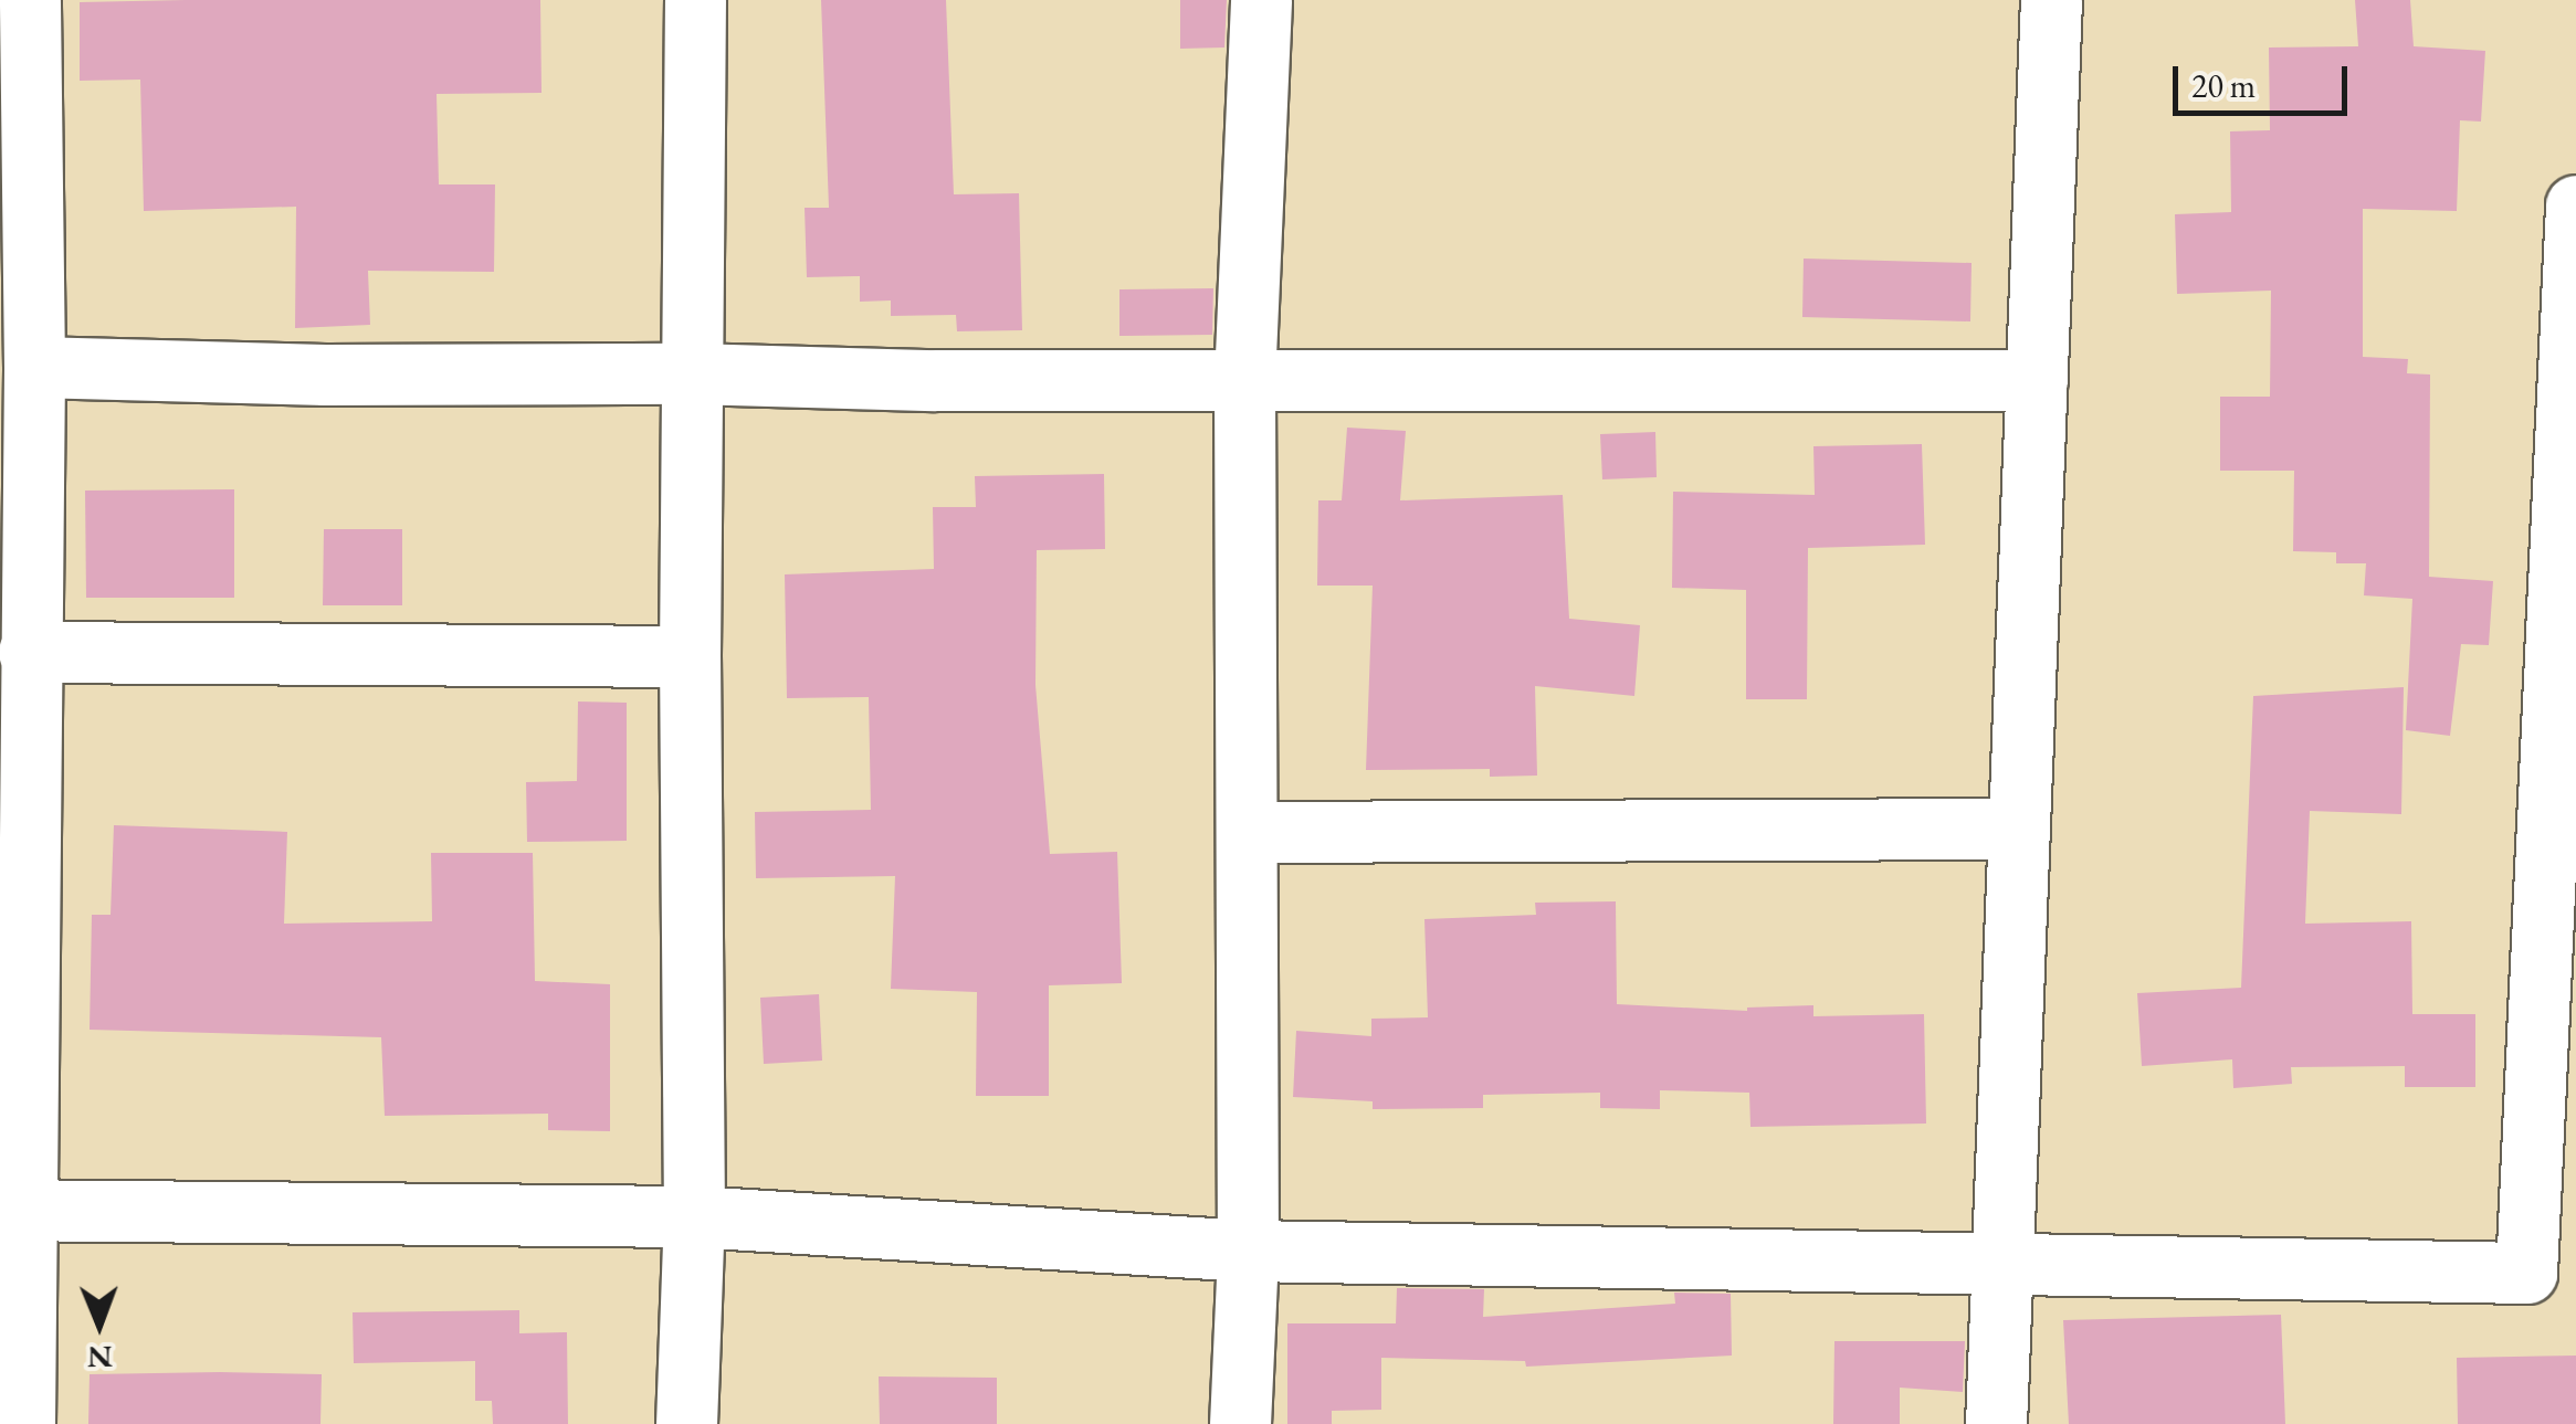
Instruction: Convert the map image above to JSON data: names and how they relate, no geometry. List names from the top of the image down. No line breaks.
{"scale_bar":"20 m","north":"bottom"}
